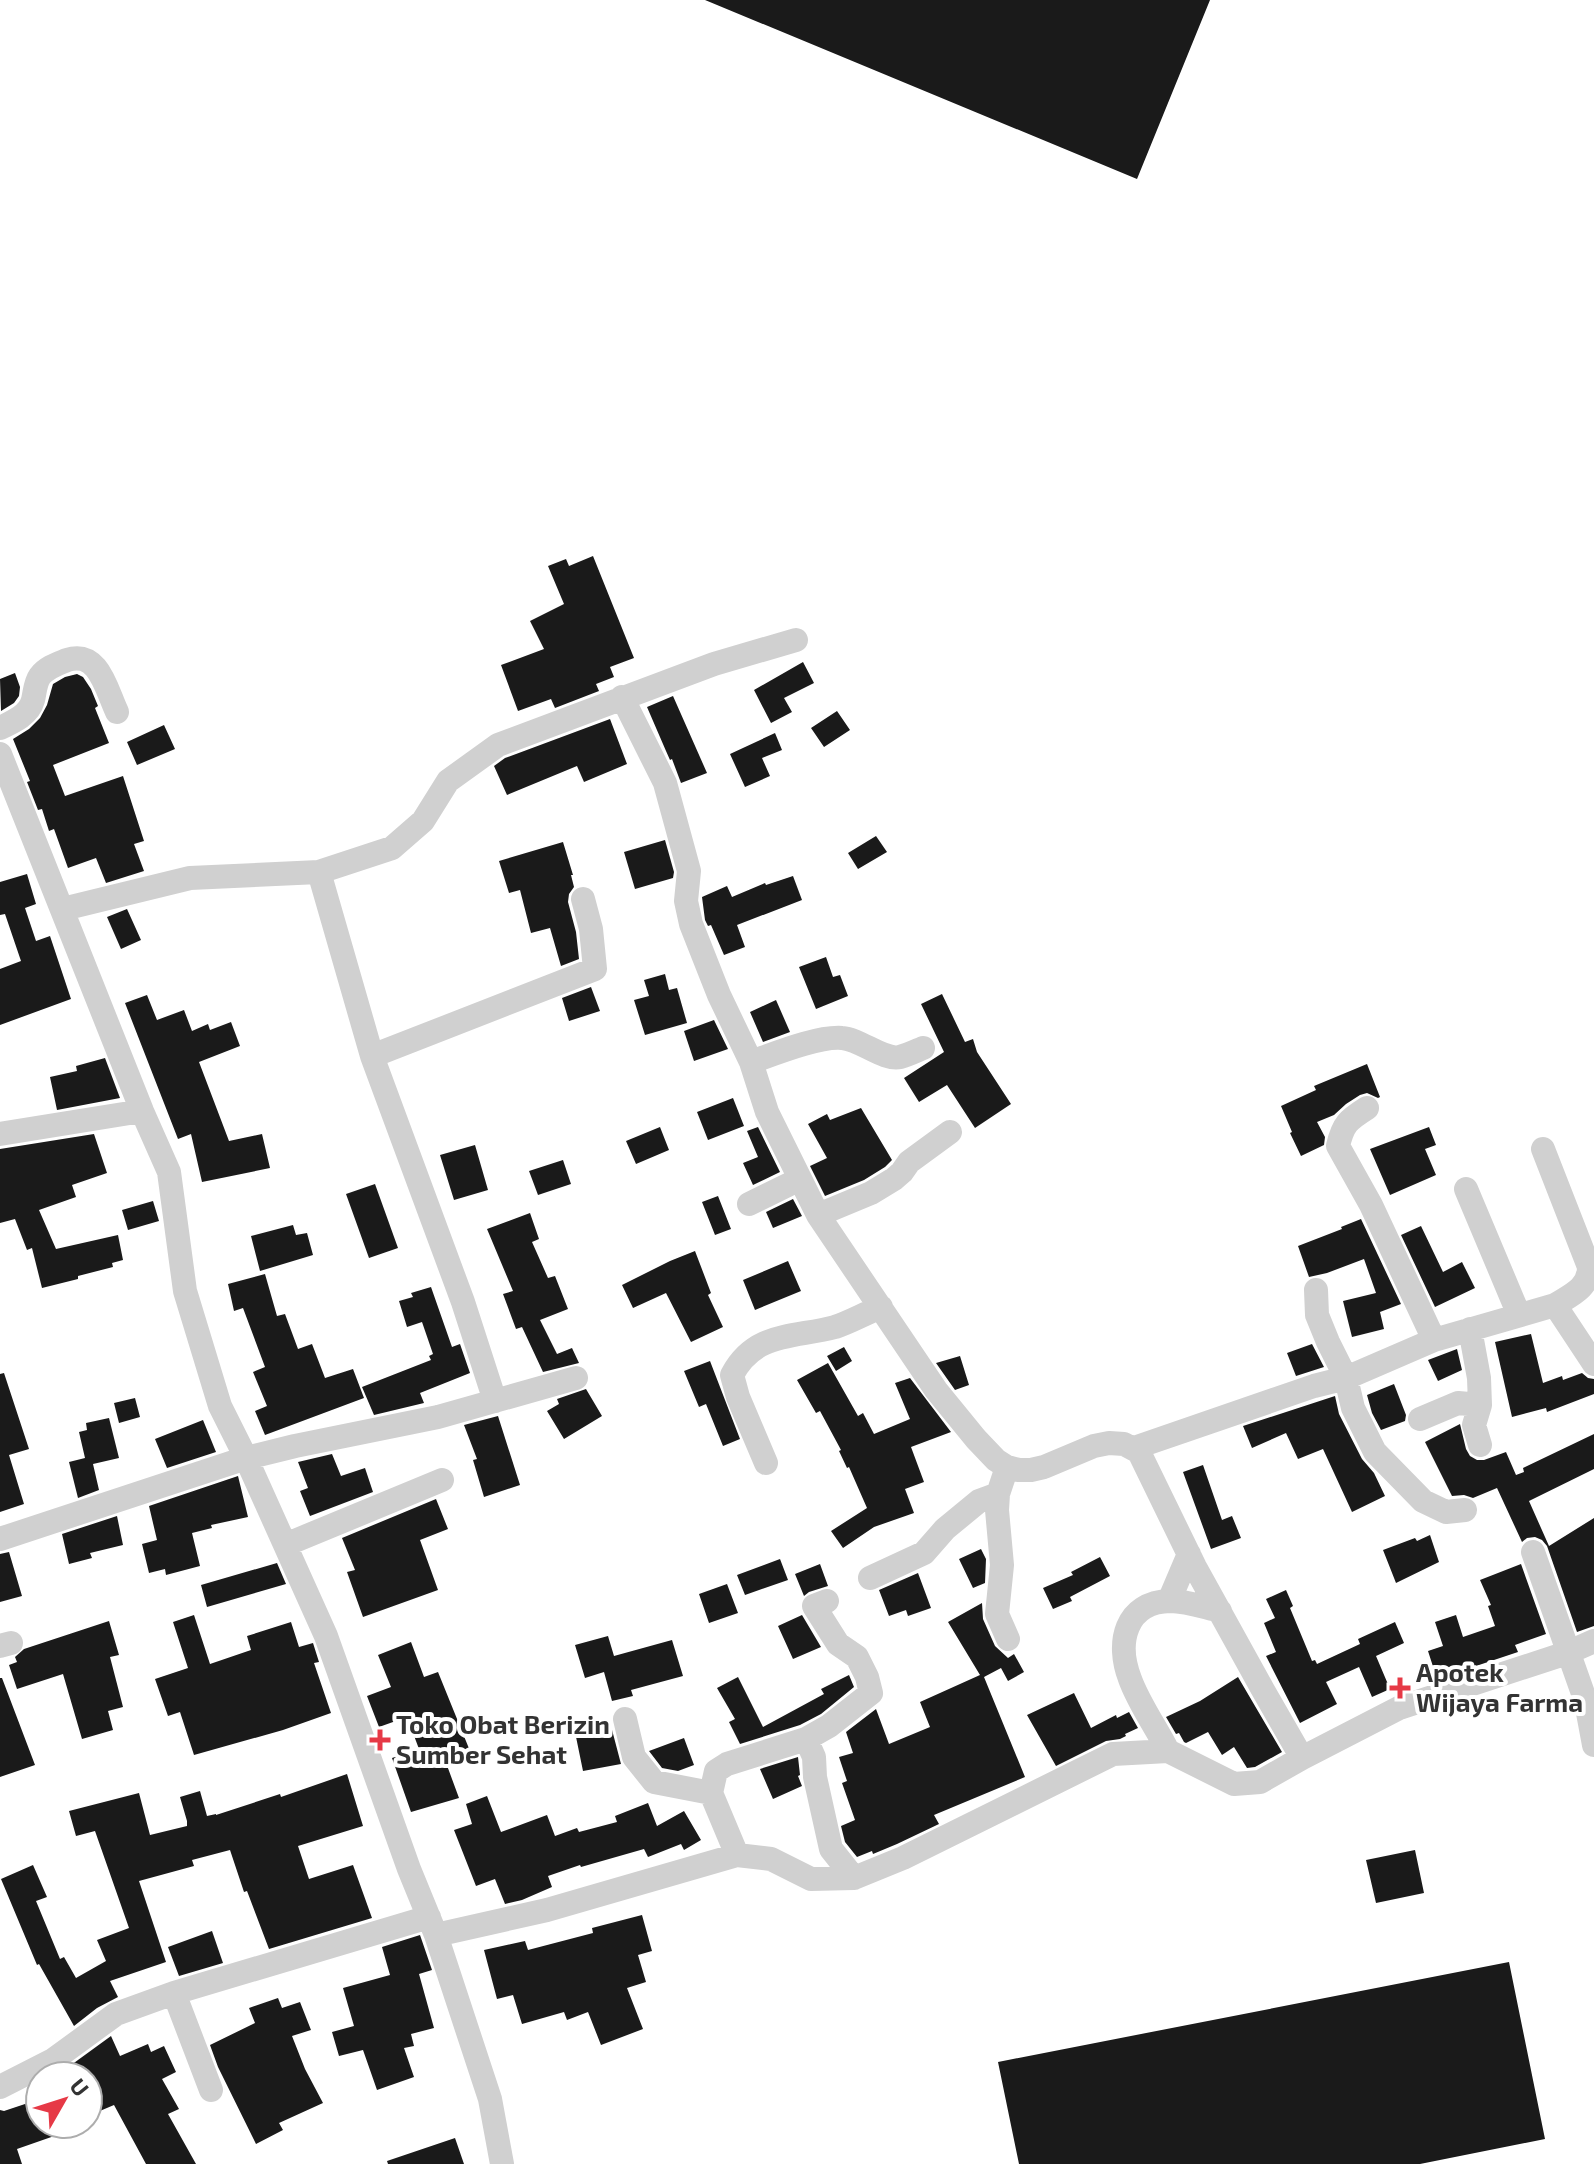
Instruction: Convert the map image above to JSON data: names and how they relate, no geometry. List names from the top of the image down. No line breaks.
{"places":{"health":["Apotek Wijaya Farma","Toko Obat Berizin Sumber Sehat"]},"north":"top right"}
